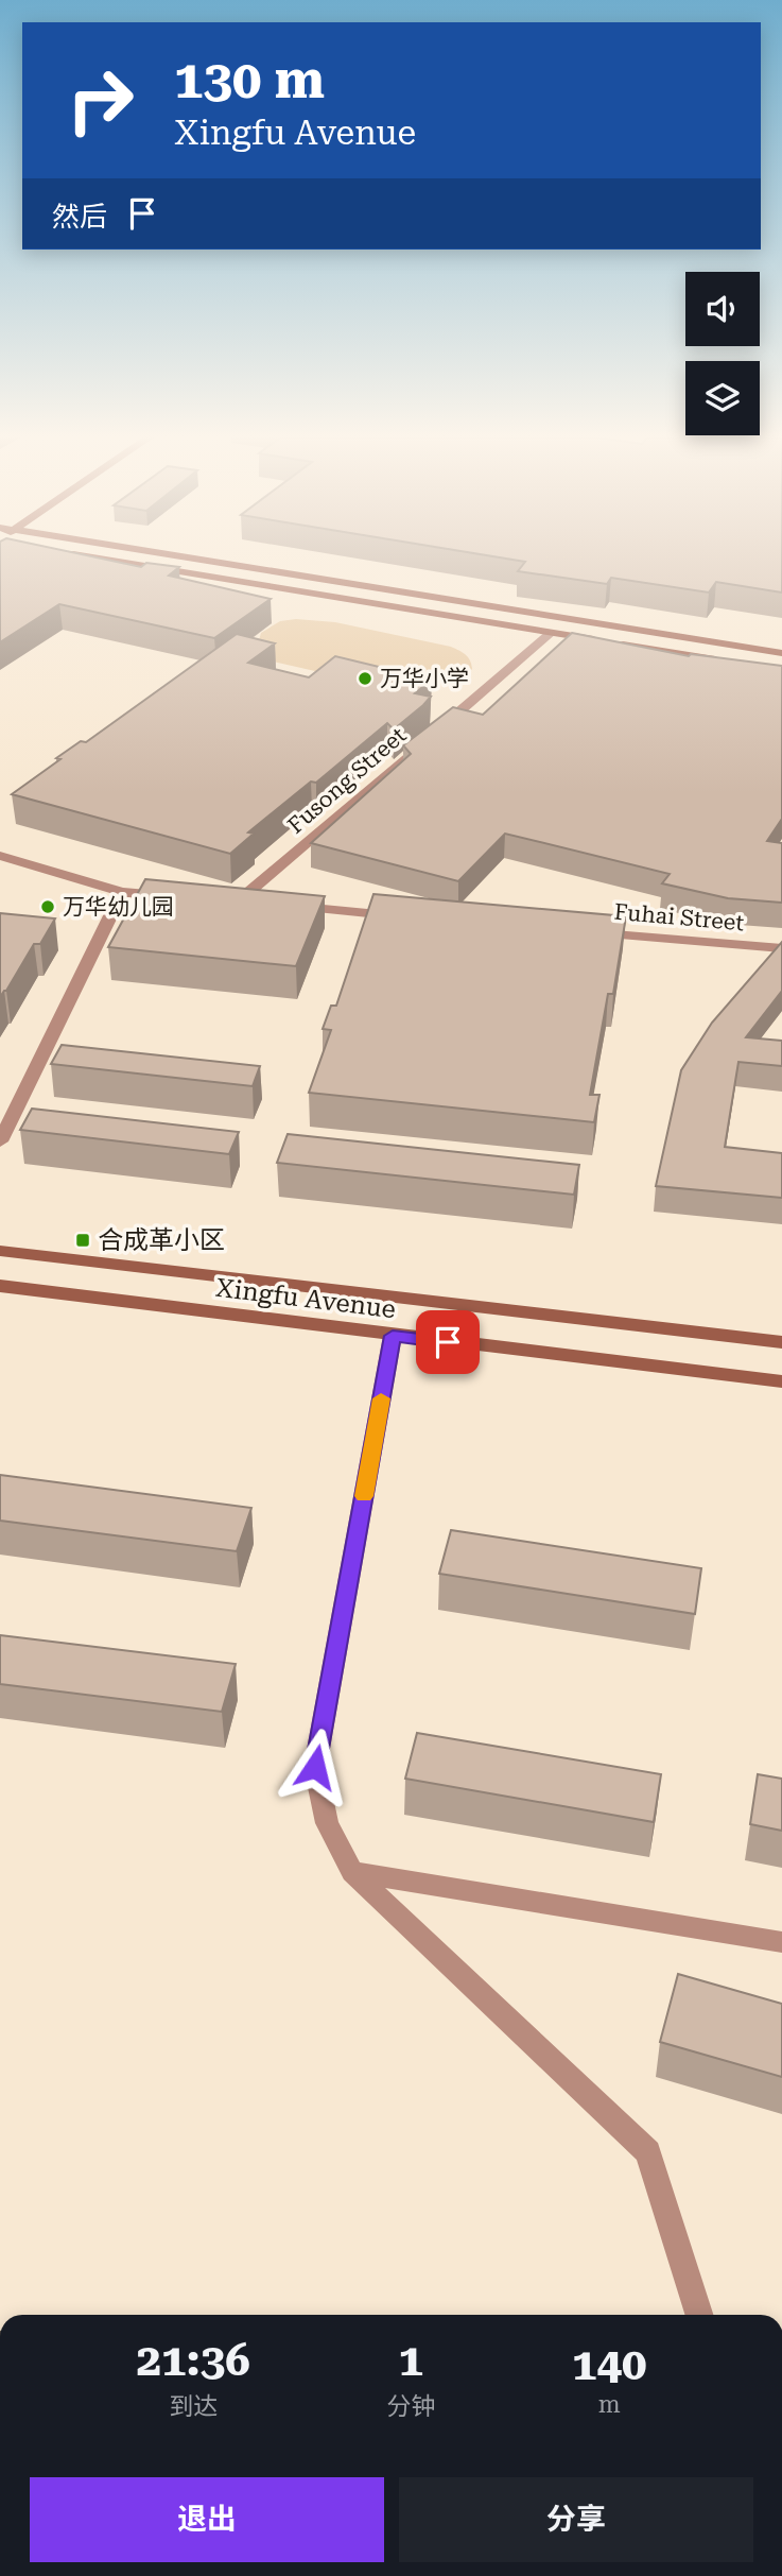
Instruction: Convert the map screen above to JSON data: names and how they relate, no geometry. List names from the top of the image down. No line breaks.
{"streets":{"street":["Fusong Street","Fuhai Street","Xingfu Avenue"]},"places":{"other":["万华小学","万华幼儿园"],"transit":["合成革小区"]},"page":{"turn":["130 m","Xingfu Avenue"],"then":"然后","eta":["21:36","到达","1","分钟","140","m"],"buttons":["退出","分享"]}}
